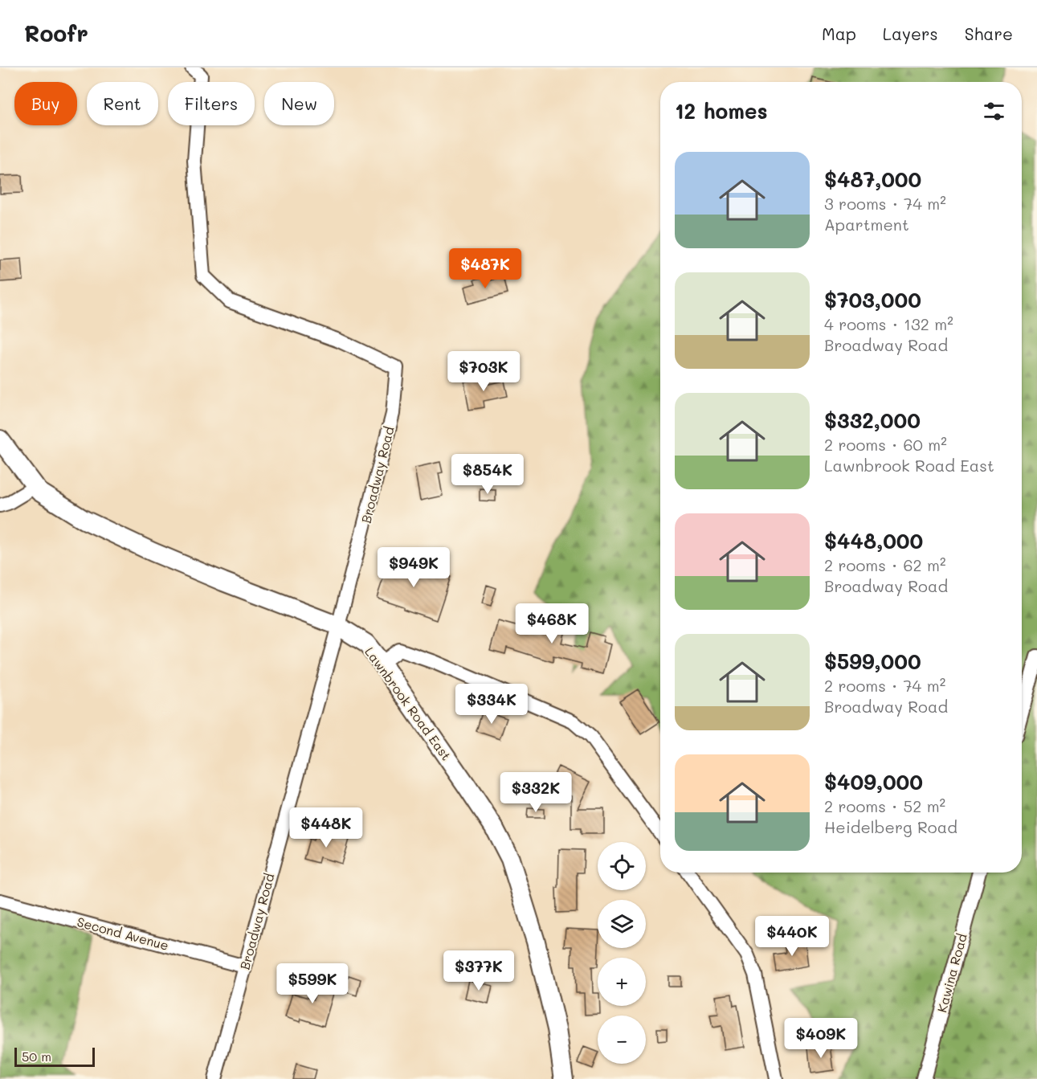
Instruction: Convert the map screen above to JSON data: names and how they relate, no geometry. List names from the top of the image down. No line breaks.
{"streets":{"street":["Broadway Road","Lawnbrook Road East","Second Avenue","Kawina Road"]},"crossings":[["Broadway Road","Lawnbrook Road East"],["Broadway Road","Second Avenue"]],"scale_bar":"50 m","page":{"header":"Roofr","nav":["Map","Layers","Share"],"chip":["Buy","Rent","Filters","New"],"heading":"12 homes","list":[{"name":"$487,000","note":"3 rooms · 74 m² · Apartment"},{"name":"$703,000","note":"4 rooms · 132 m² · Broadway Road"},{"name":"$332,000","note":"2 rooms · 60 m² · Lawnbrook Road East"},{"name":"$448,000","note":"2 rooms · 62 m² · Broadway Road"},{"name":"$599,000","note":"2 rooms · 74 m² · Broadway Road"},{"name":"$409,000","note":"2 rooms · 52 m² · Heidelberg Road"}],"price":["$487K","$703K","$854K","$949K","$468K","$334K","$332K","$448K","$440K","$377K","$599K","$409K"],"map_buttons":["+","−"],"scale":"50 m"}}
